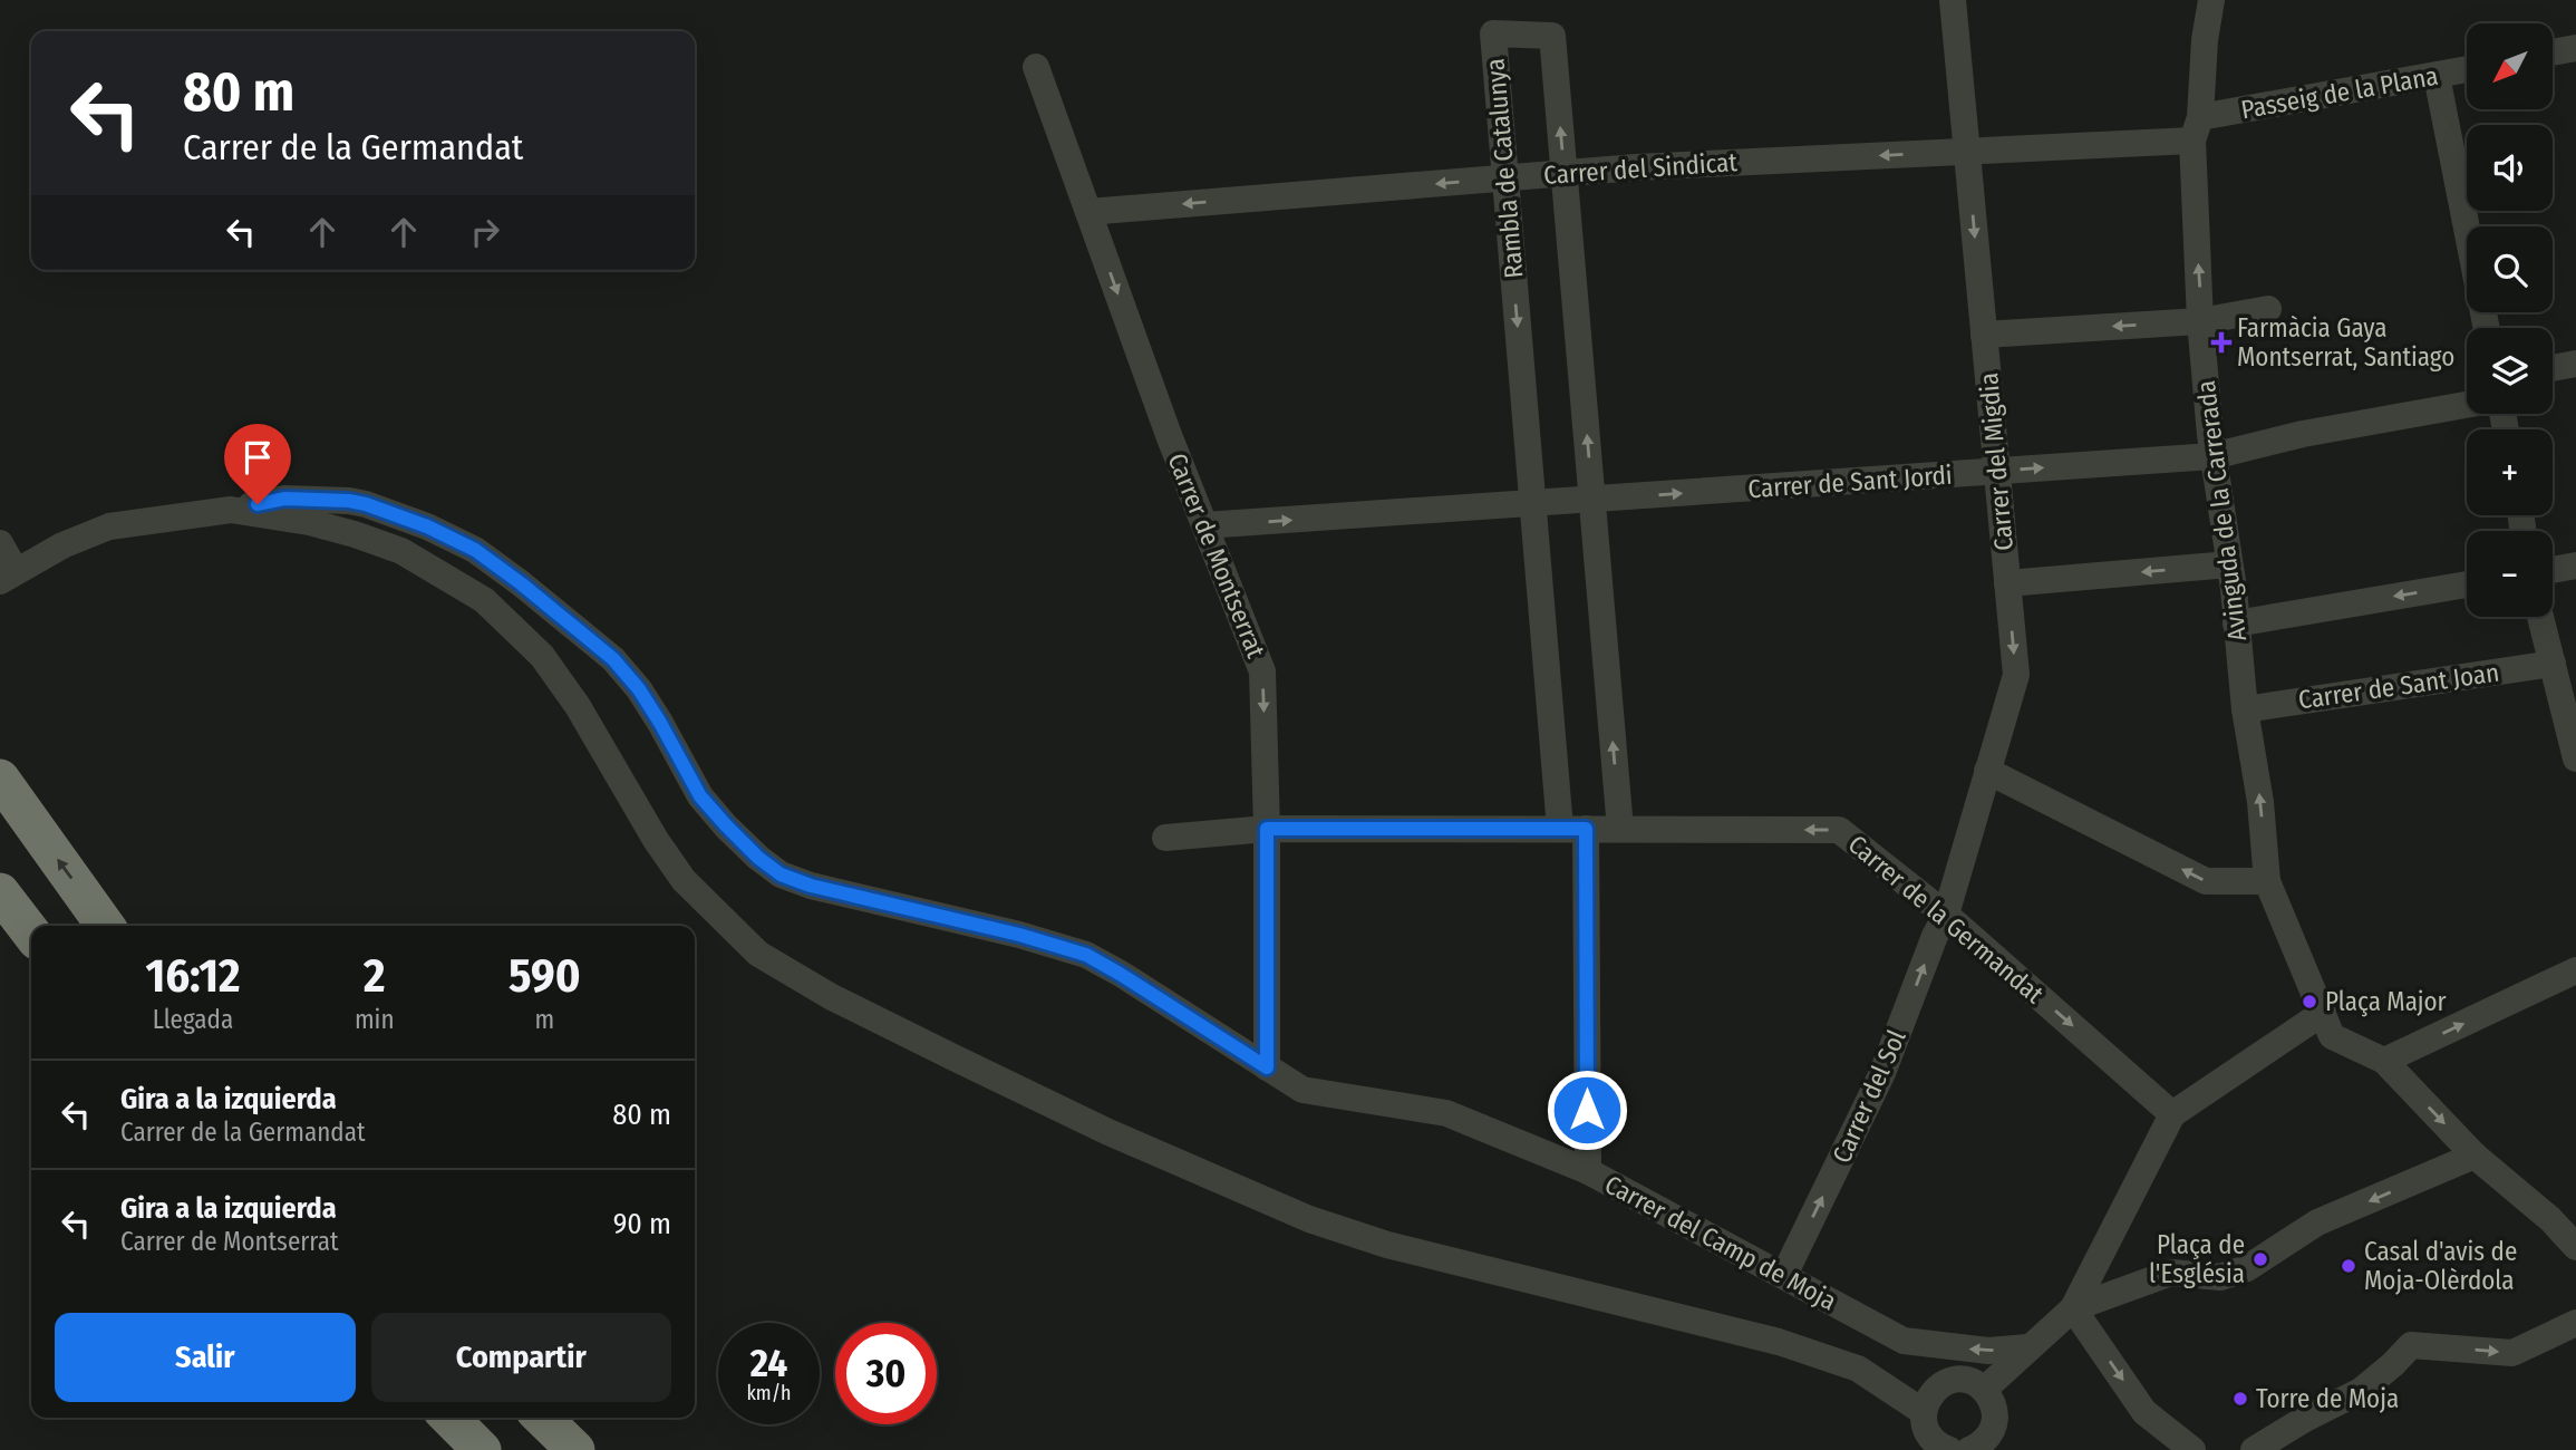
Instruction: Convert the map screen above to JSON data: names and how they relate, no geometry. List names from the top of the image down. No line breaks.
{"streets":{"street":["Passeig de la Plana","Rambla de Catalunya","Carrer del Sindicat","Carrer del Migdia","Carrer de Sant Jordi","Avinguda de la Carrerada","Carrer de Montserrat","Carrer de Sant Joan","Carrer de la Germandat","Carrer del Sol","Carrer del Camp de Moja"]},"crossings":[["Passeig de la Plana","Carrer del Sindicat"],["Passeig de la Plana","Avinguda de la Carrerada"],["Rambla de Catalunya","Carrer del Sindicat"],["Rambla de Catalunya","Carrer de Sant Jordi"],["Rambla de Catalunya","Carrer de la Germandat"],["Rambla de Catalunya","Carrer del Camp de Moja"],["Carrer del Sindicat","Carrer del Migdia"],["Carrer del Sindicat","Avinguda de la Carrerada"],["Carrer del Sindicat","Carrer de Montserrat"],["Carrer del Migdia","Carrer de Sant Jordi"],["Carrer del Migdia","Carrer de la Germandat"],["Carrer del Migdia","Carrer del Sol"],["Carrer de Sant Jordi","Avinguda de la Carrerada"],["Carrer de Sant Jordi","Carrer de Montserrat"],["Avinguda de la Carrerada","Carrer de Sant Joan"],["Carrer de Montserrat","Carrer de la Germandat"],["Carrer de Montserrat","Carrer del Camp de Moja"],["Carrer de la Germandat","Carrer del Sol"],["Carrer del Sol","Carrer del Camp de Moja"]],"one_way":["Carrer del Sindicat","Carrer del Migdia","Avinguda de la Carrerada","Carrer de Montserrat","Carrer del Sol"],"places":{"health":["Farmàcia Gaya Montserrat, Santiago"],"other":["Plaça Major","Plaça de l'Església","Casal d'avis de Moja-Olèrdola","Torre de Moja"]},"north":"bottom left","page":{"map_buttons":["+","−"],"turn":["80 m","Carrer de la Germandat"],"eta":["16:12","Llegada","2","min","590","m"],"list":[{"name":"Gira a la izquierda","note":"Carrer de la Germandat","value":"80 m"},{"name":"Gira a la izquierda","note":"Carrer de Montserrat","value":"90 m"}],"buttons":["Salir","Compartir"],"speed":"24 km/h","limit":"30"}}
